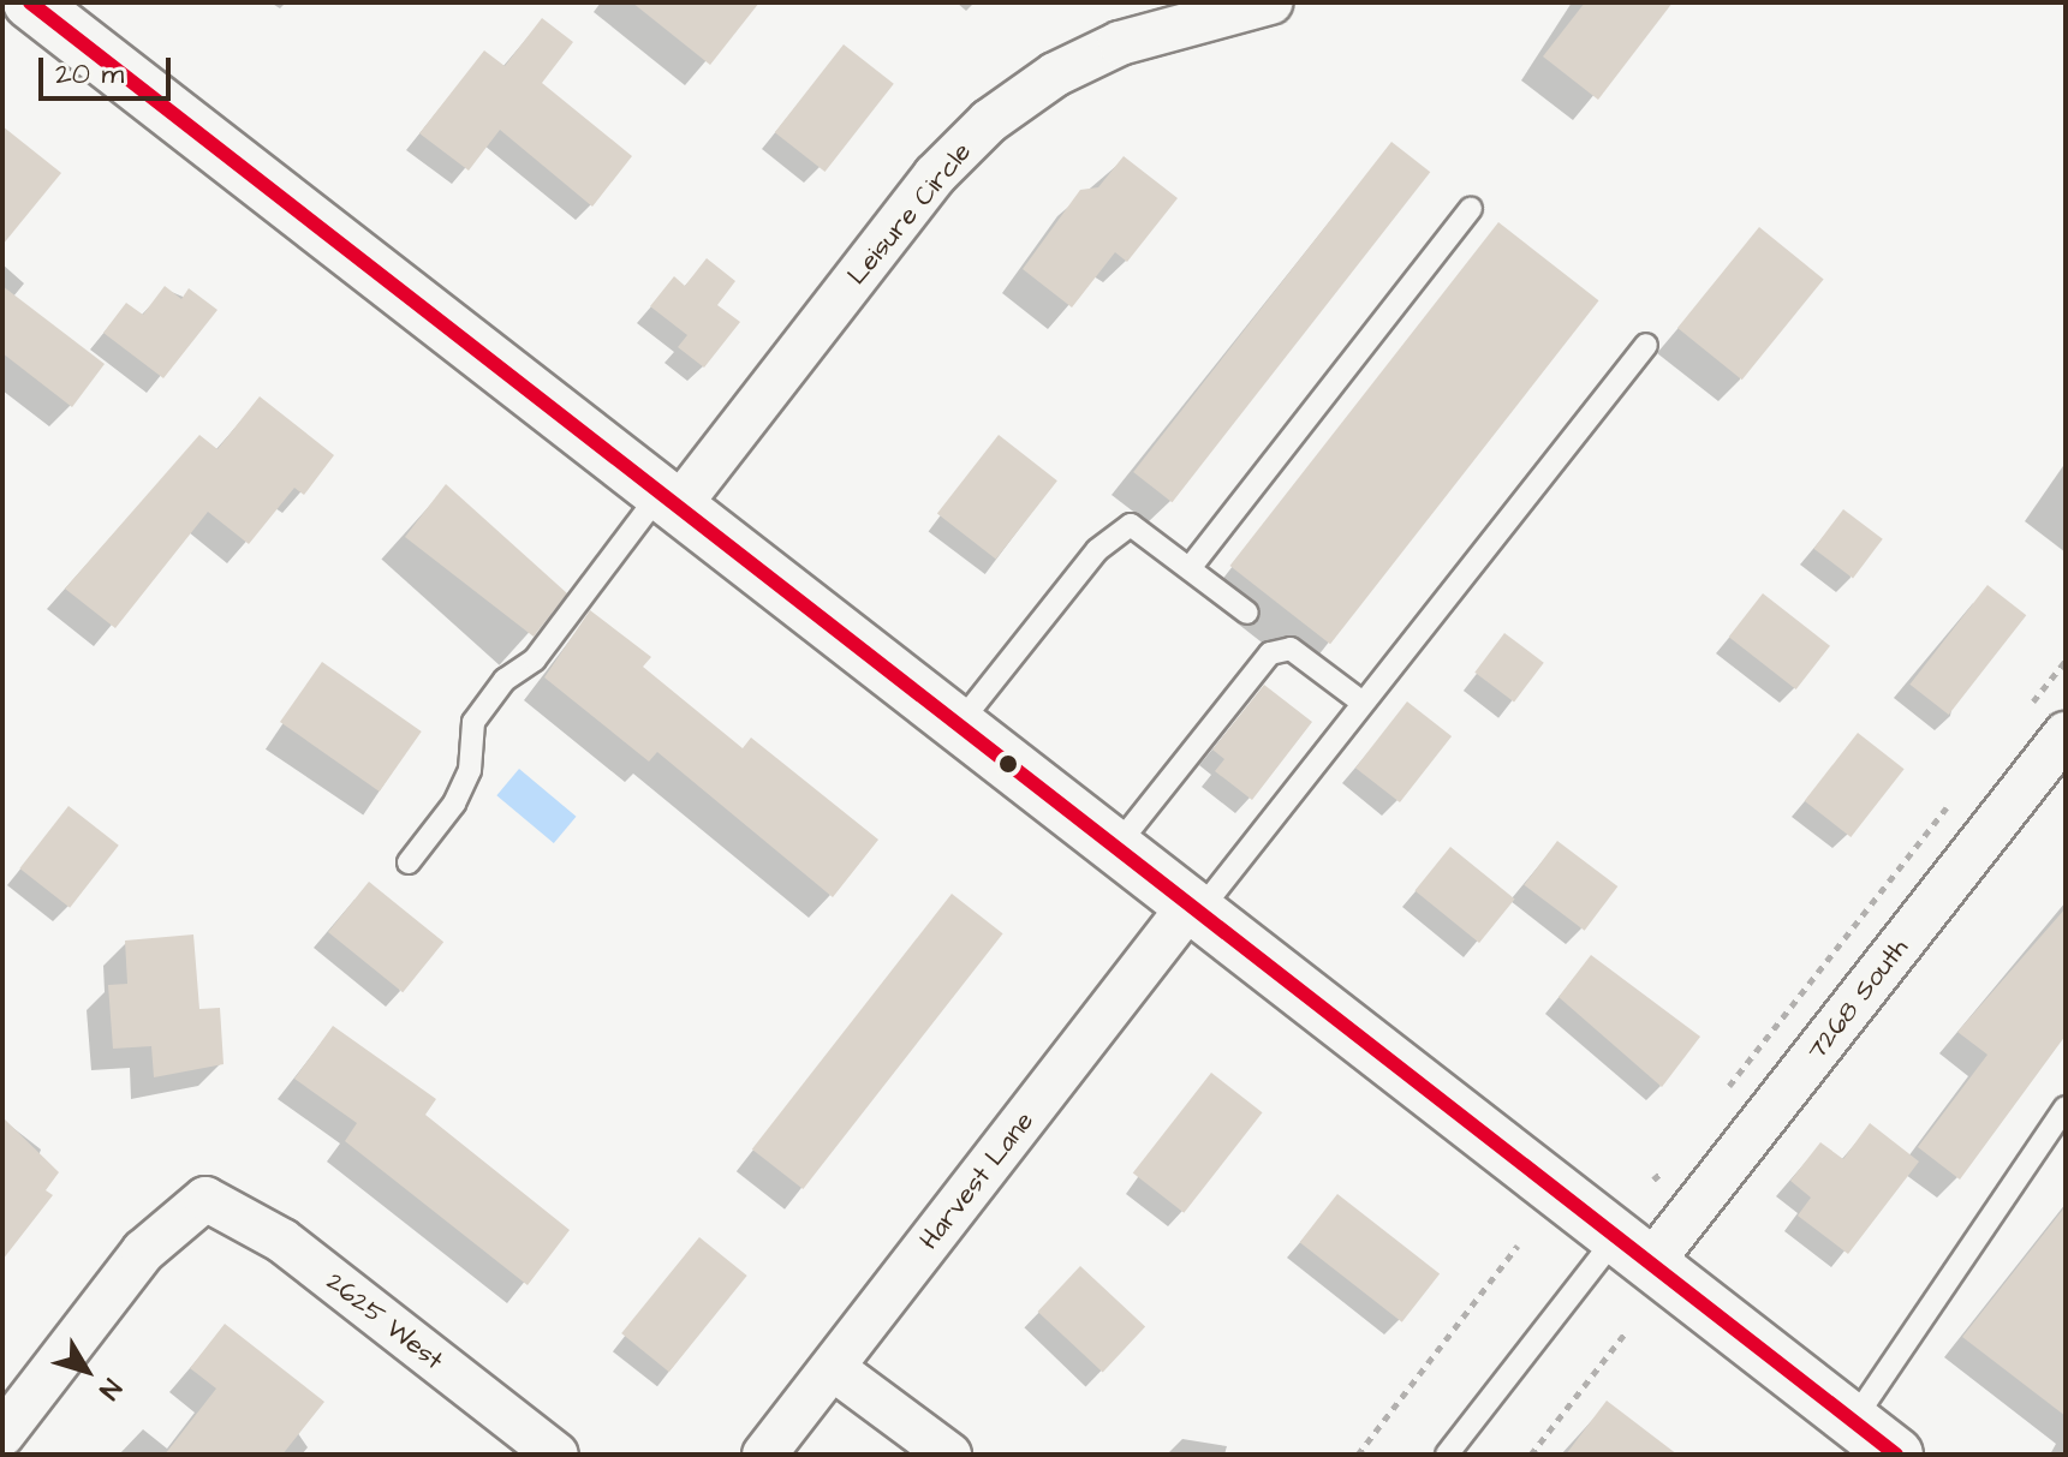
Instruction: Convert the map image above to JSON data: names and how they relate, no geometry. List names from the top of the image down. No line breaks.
{"streets":{"street":["Leisure Circle","7268 South","Harvest Lane","2625 West"]},"scale_bar":"20 m","north":"bottom right"}
